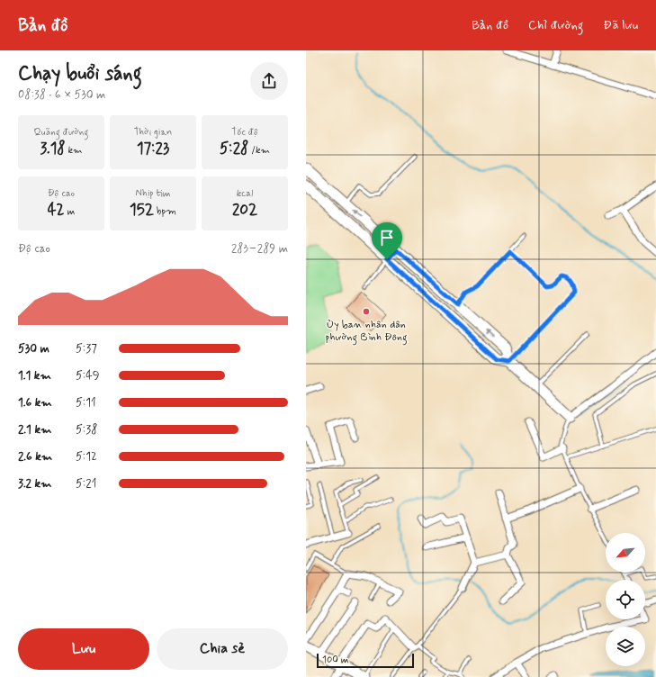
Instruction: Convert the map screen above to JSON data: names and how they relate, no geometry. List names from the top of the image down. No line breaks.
{"places":["Ủy ban nhân dân phường Bình Đông"],"scale_bar":"100 m","north":"bottom left","page":{"header":"Bản đồ","nav":["Bản đồ","Chỉ đường","Đã lưu"],"heading":["Chạy buổi sáng","08:38 · 6 × 530 m"],"stats":[["Quãng đường","3.18 km"],["Thời gian","17:23"],["Tốc độ","5:28 /km"],["Độ cao","42 m"],["Nhịp tim","152 bpm"],["kcal","202"]],"chart":["Độ cao","283–289 m"],"list":[{"name":"530 m","note":"5:37"},{"name":"1.1 km","note":"5:49"},{"name":"1.6 km","note":"5:11"},{"name":"2.1 km","note":"5:38"},{"name":"2.6 km","note":"5:12"},{"name":"3.2 km","note":"5:21"}],"buttons":["Lưu","Chia sẻ"],"scale":"100 m"}}
